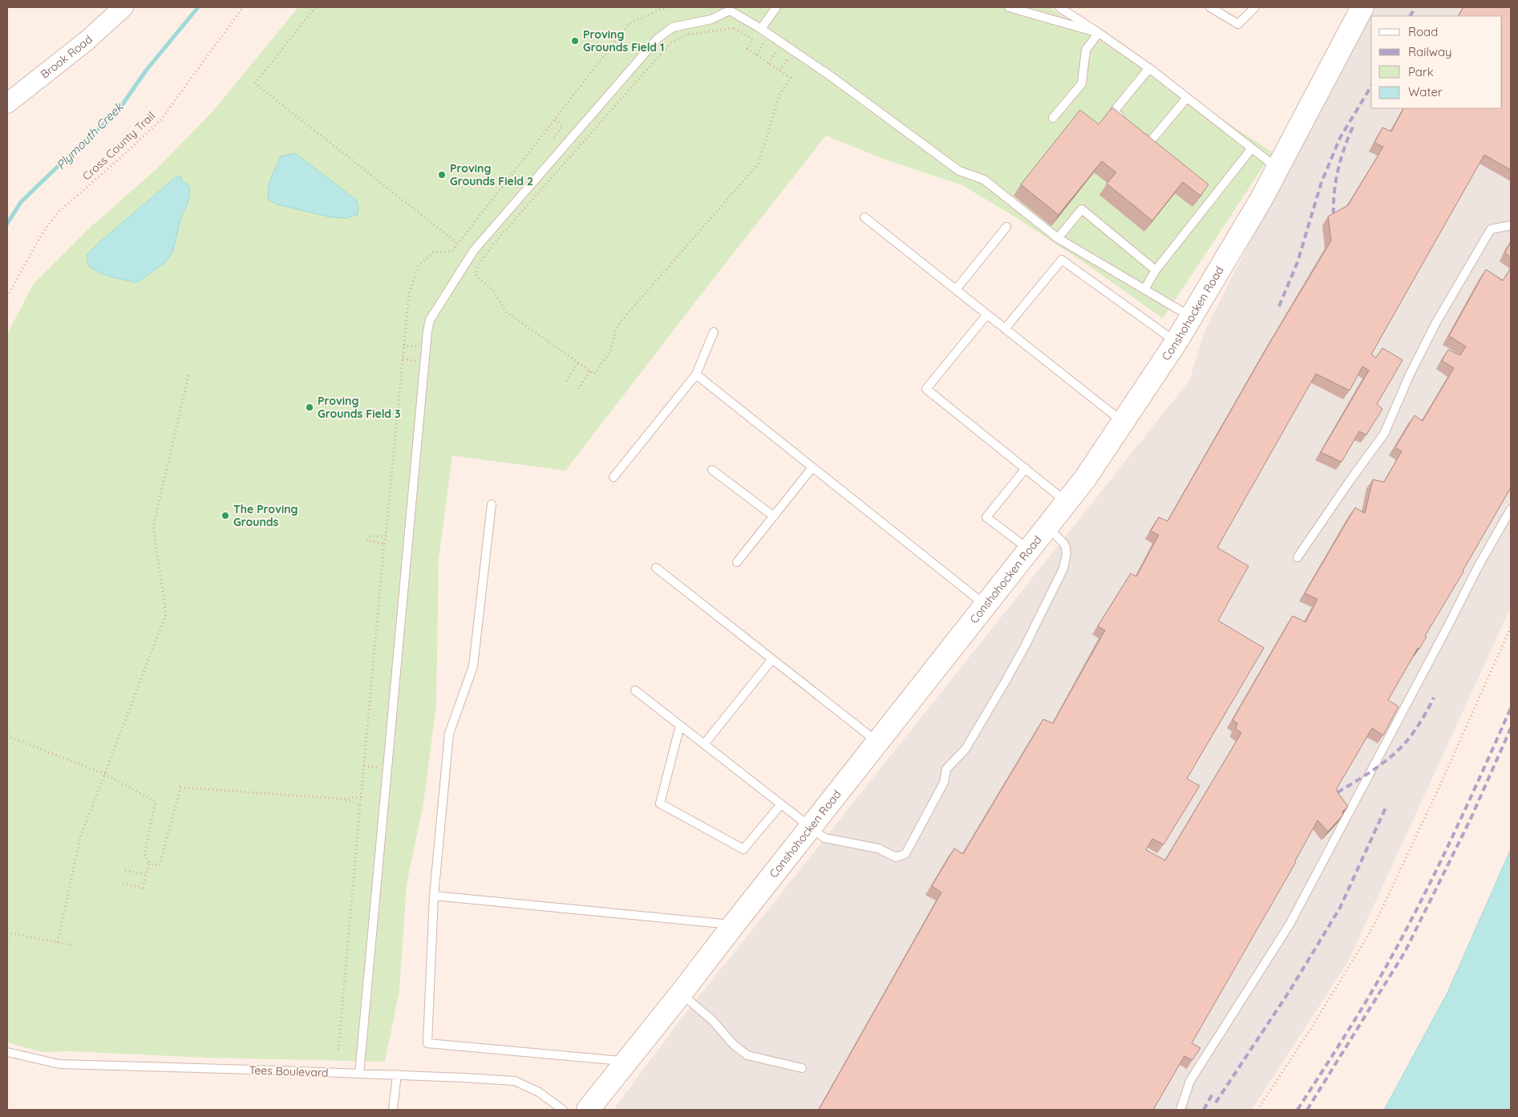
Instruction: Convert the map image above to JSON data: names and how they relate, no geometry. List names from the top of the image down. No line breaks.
{"streets":{"main road":["Conshohocken Road"],"street":["Brook Road"],"lane":["Tees Boulevard"],"path":["Cross County Trail"]},"water":["Plymouth Creek"],"places":["Proving Grounds Field 1","Proving Grounds Field 2","Proving Grounds Field 3","The Proving Grounds"],"legend":["Road","Railway","Park","Water"]}
